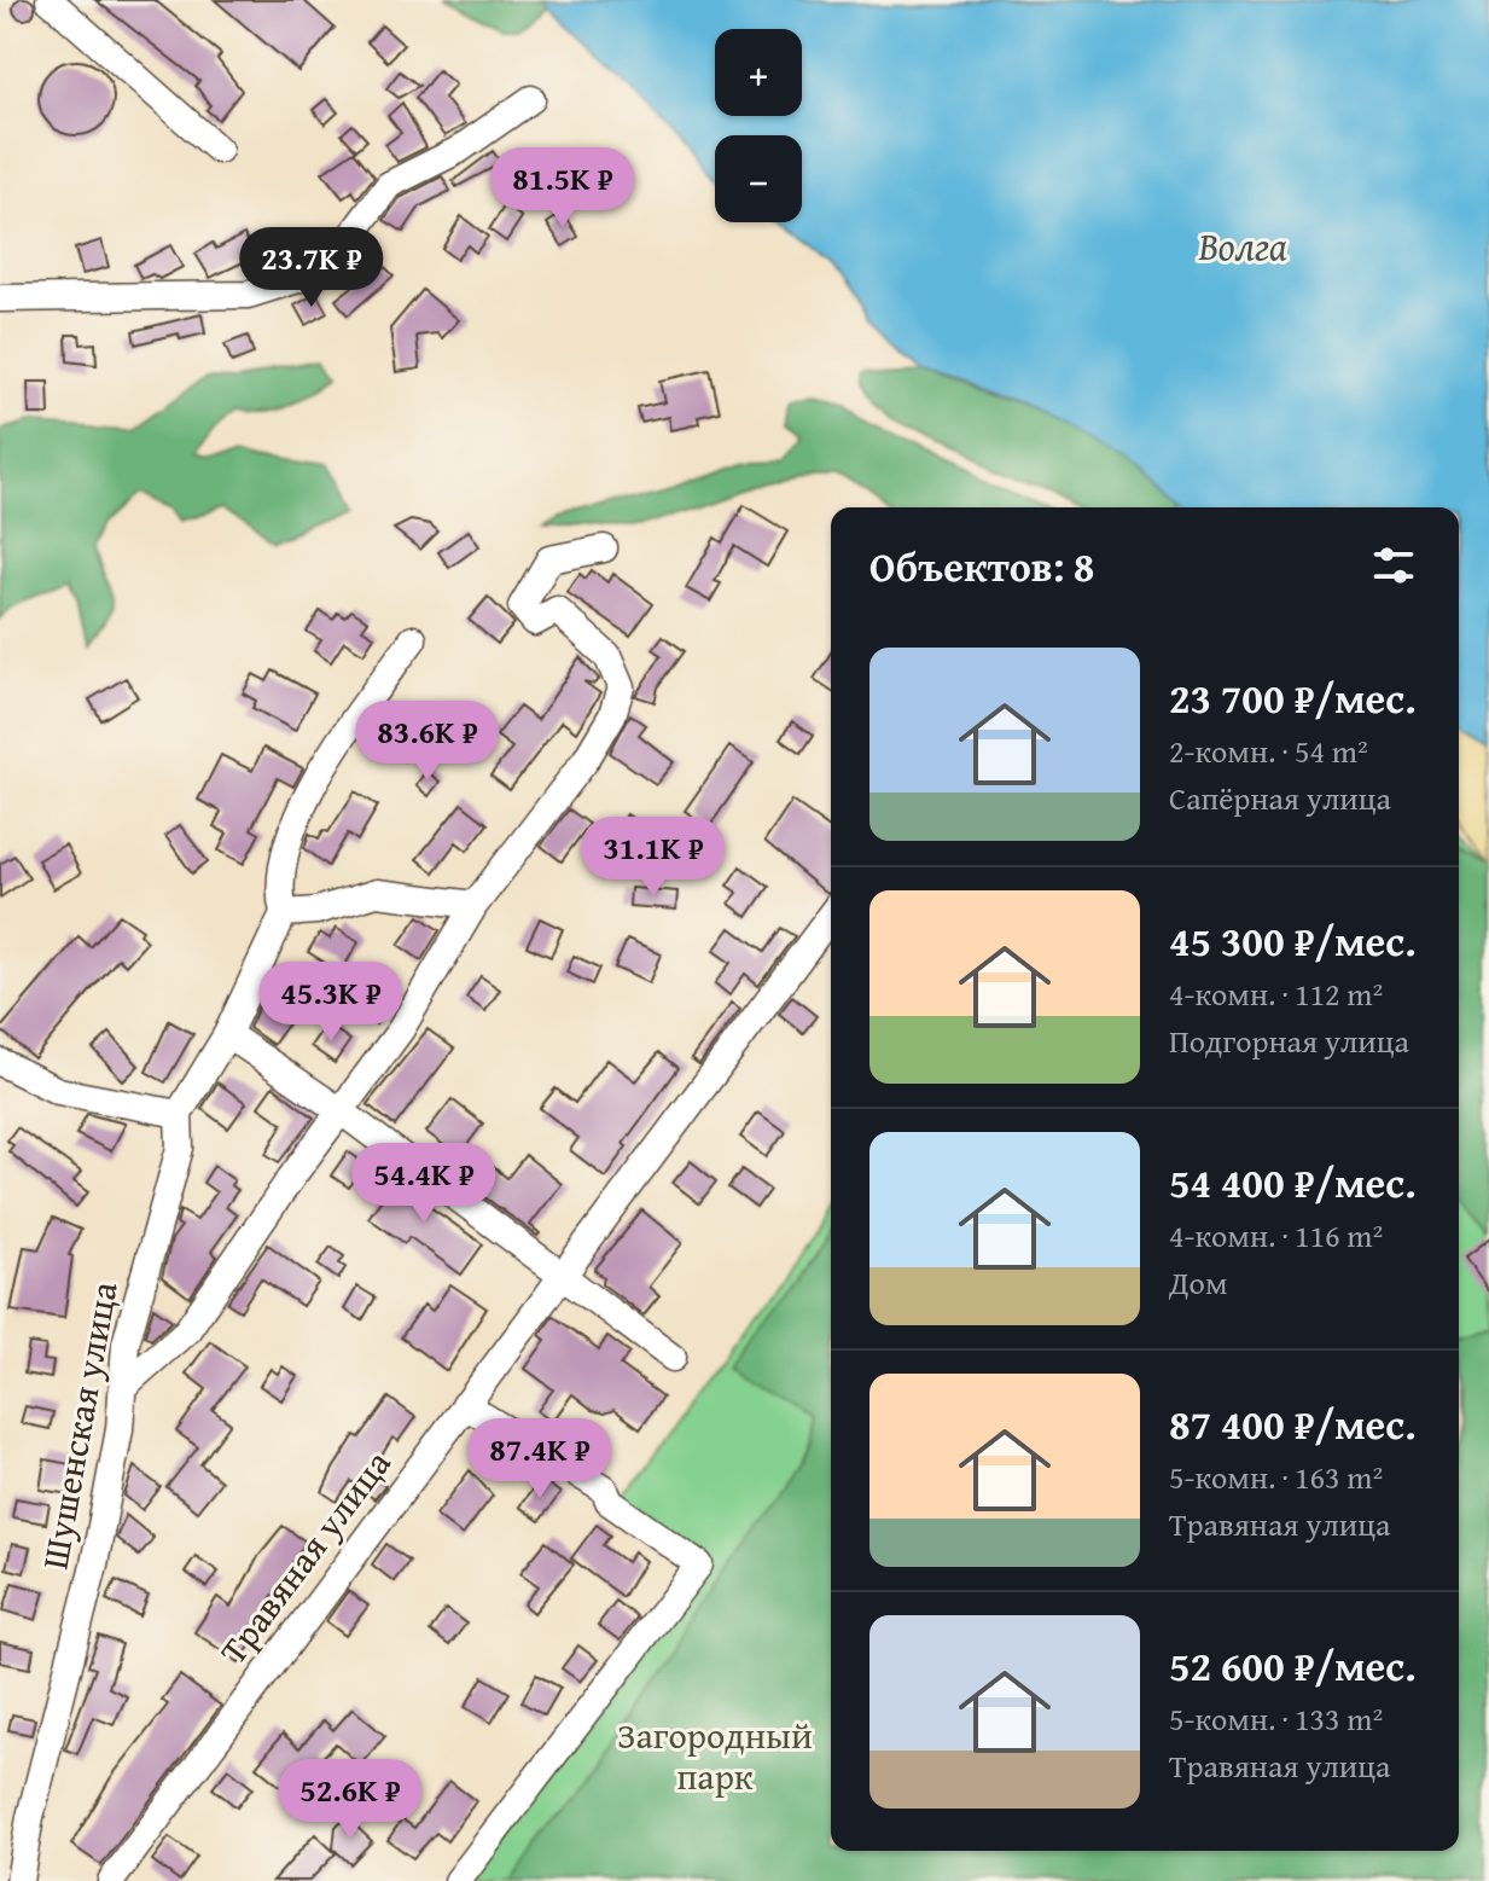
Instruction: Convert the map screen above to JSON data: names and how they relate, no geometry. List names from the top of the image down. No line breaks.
{"streets":{"street":["Шушенская улица","Травяная улица"]},"water":["Волга"],"parks":["Загородный парк"],"page":{"map_buttons":["+","−"],"price":["81.5K ₽","23.7K ₽","83.6K ₽","31.1K ₽","45.3K ₽","54.4K ₽","87.4K ₽","52.6K ₽"],"heading":"Объектов: 8","list":[{"name":"23 700 ₽/мес.","note":"2-комн. · 54 m² · Сапёрная улица"},{"name":"45 300 ₽/мес.","note":"4-комн. · 112 m² · Подгорная улица"},{"name":"54 400 ₽/мес.","note":"4-комн. · 116 m² · Дом"},{"name":"87 400 ₽/мес.","note":"5-комн. · 163 m² · Травяная улица"},{"name":"52 600 ₽/мес.","note":"5-комн. · 133 m² · Травяная улица"}]}}
